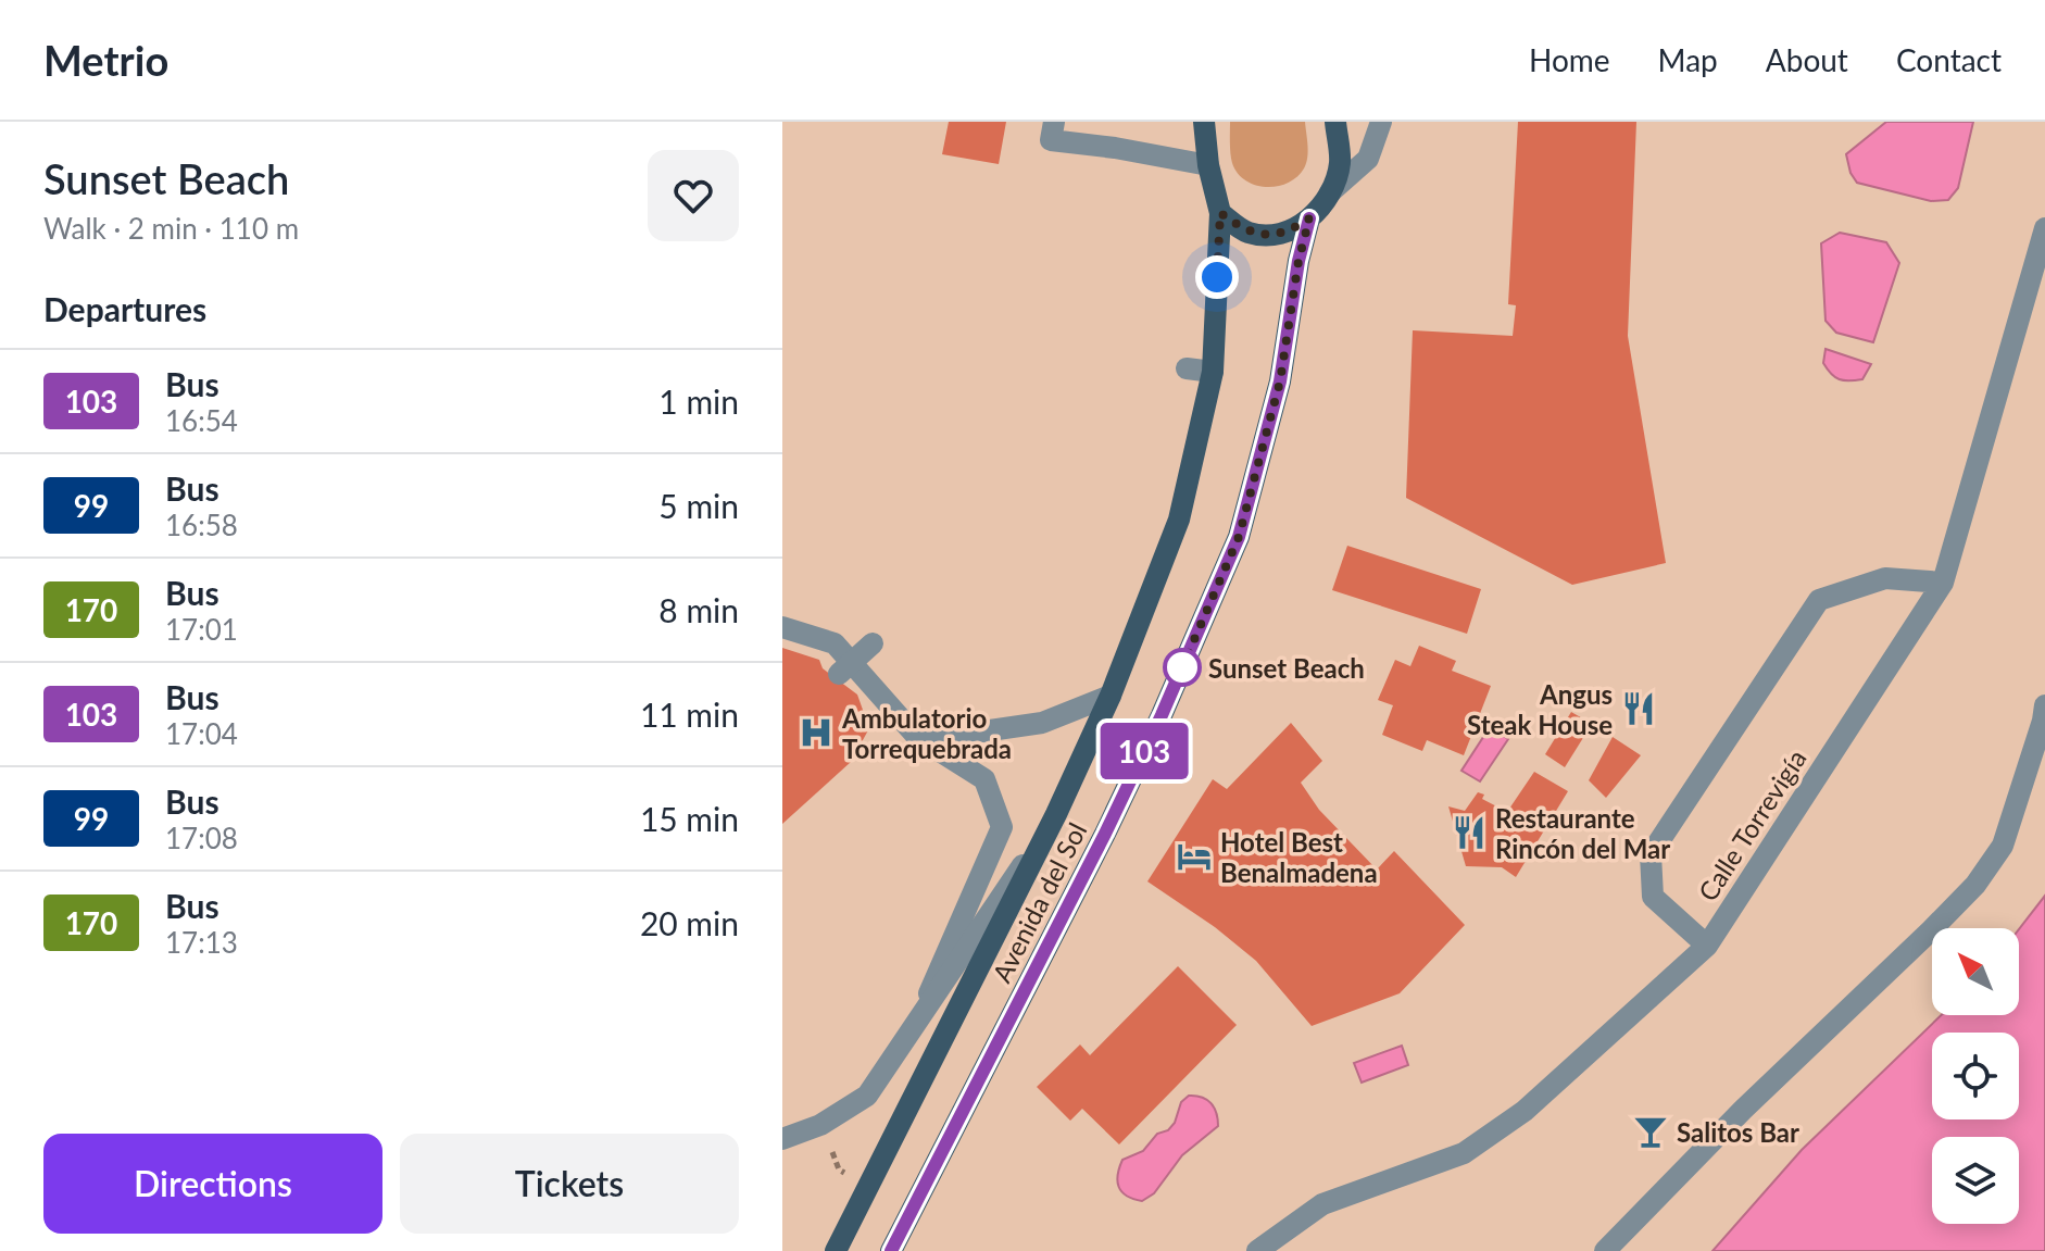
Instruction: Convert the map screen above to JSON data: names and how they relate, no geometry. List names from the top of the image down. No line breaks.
{"streets":{"main road":["Avenida del Sol"],"street":["Calle Torrevigía"]},"places":{"other":["Sunset Beach"],"restaurant":["Angus Steak House","Restaurante Rincón del Mar"],"hospital":["Ambulatorio Torrequebrada"],"hotel":["Hotel Best Benalmadena"],"bar":["Salitos Bar"]},"lines":["bus line 103"],"north":"top left","page":{"header":"Metrio","nav":["Home","Map","About","Contact"],"heading":[["Sunset Beach","Walk · 2 min · 110 m"],"Departures"],"on_map":"103","list":[{"mark":"103","name":"Bus","note":"16:54","value":"1 min"},{"mark":"99","name":"Bus","note":"16:58","value":"5 min"},{"mark":"170","name":"Bus","note":"17:01","value":"8 min"},{"mark":"103","name":"Bus","note":"17:04","value":"11 min"},{"mark":"99","name":"Bus","note":"17:08","value":"15 min"},{"mark":"170","name":"Bus","note":"17:13","value":"20 min"}],"buttons":["Directions","Tickets"]}}
